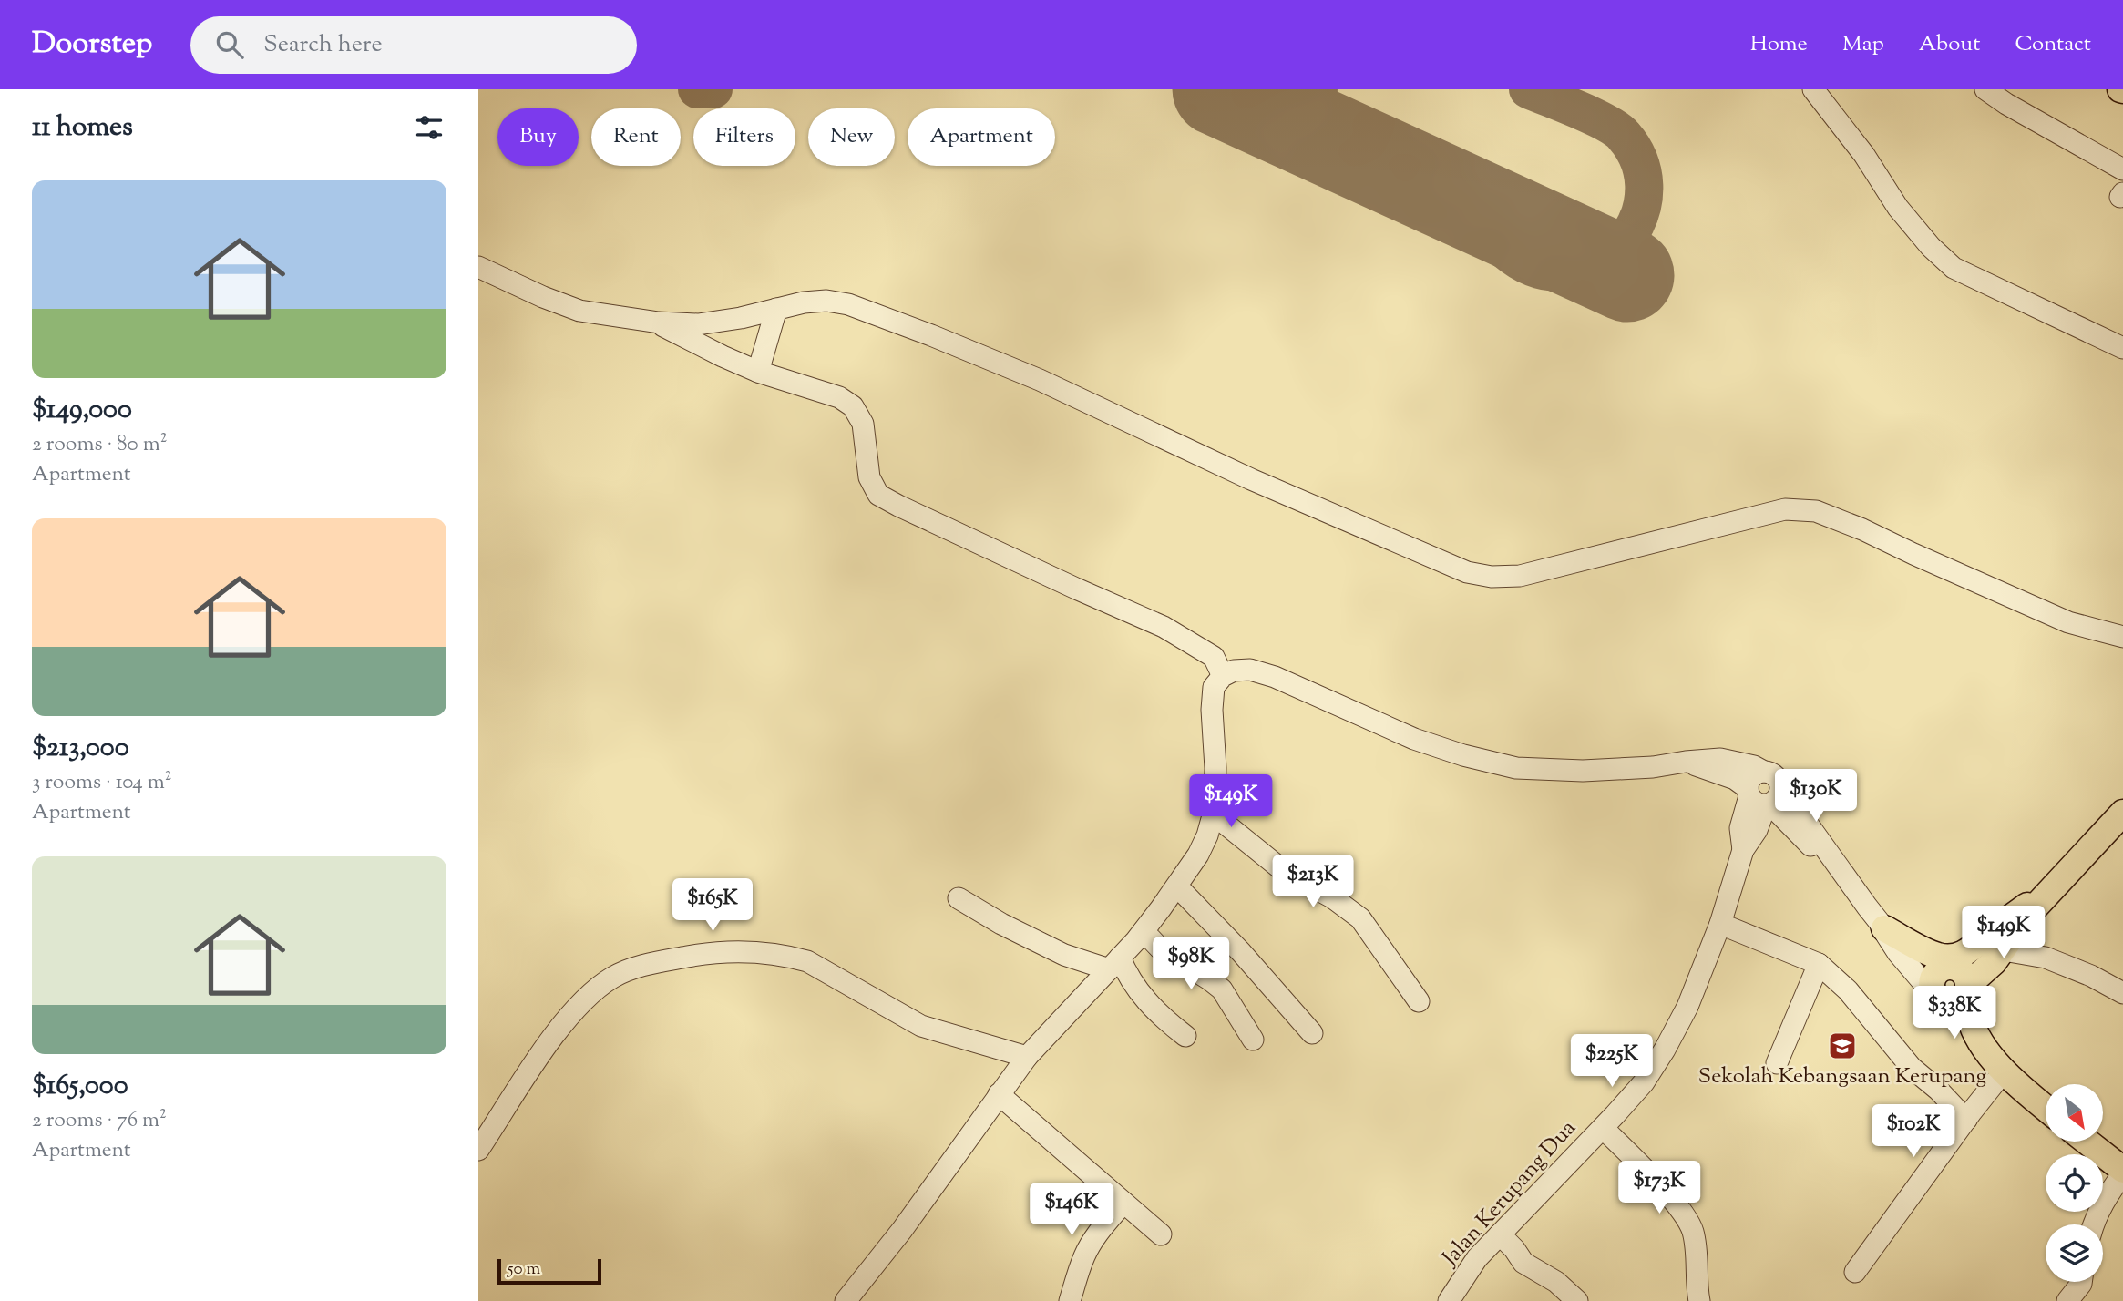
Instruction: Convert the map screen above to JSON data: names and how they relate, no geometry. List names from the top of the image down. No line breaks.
{"streets":{"street":["Jalan Kerupang Dua"]},"places":{"school or university":["Sekolah Kebangsaan Kerupang"]},"scale_bar":"50 m","north":"bottom right","page":{"header":"Doorstep","search":"Search here","nav":["Home","Map","About","Contact"],"heading":"11 homes","chip":["Buy","Rent","Filters","New","Apartment"],"list":[{"name":"$149,000","note":"2 rooms · 80 m² · Apartment"},{"name":"$213,000","note":"3 rooms · 104 m² · Apartment"},{"name":"$165,000","note":"2 rooms · 76 m² · Apartment"}],"price":["$130K","$149K","$213K","$165K","$149K","$98K","$338K","$225K","$102K","$173K","$146K"],"scale":"50 m"}}
